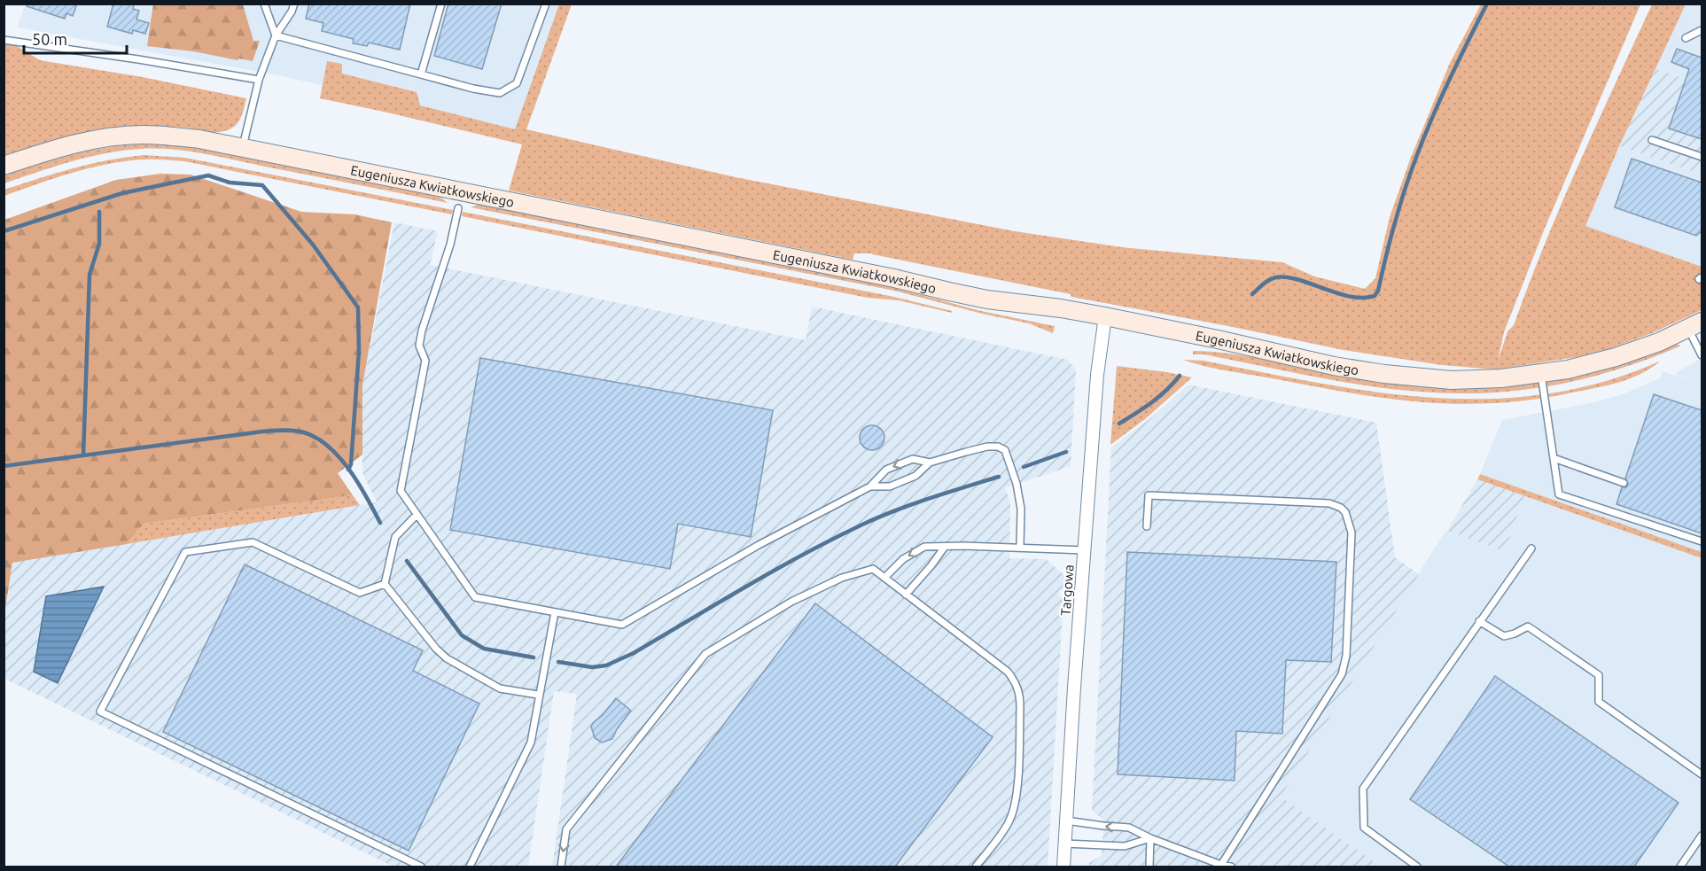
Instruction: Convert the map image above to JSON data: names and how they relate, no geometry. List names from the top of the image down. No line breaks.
{"streets":{"main road":["Eugeniusza Kwiatkowskiego"],"street":["Targowa"]},"crossings":[["Eugeniusza Kwiatkowskiego","Targowa"]],"scale_bar":"50 m"}
